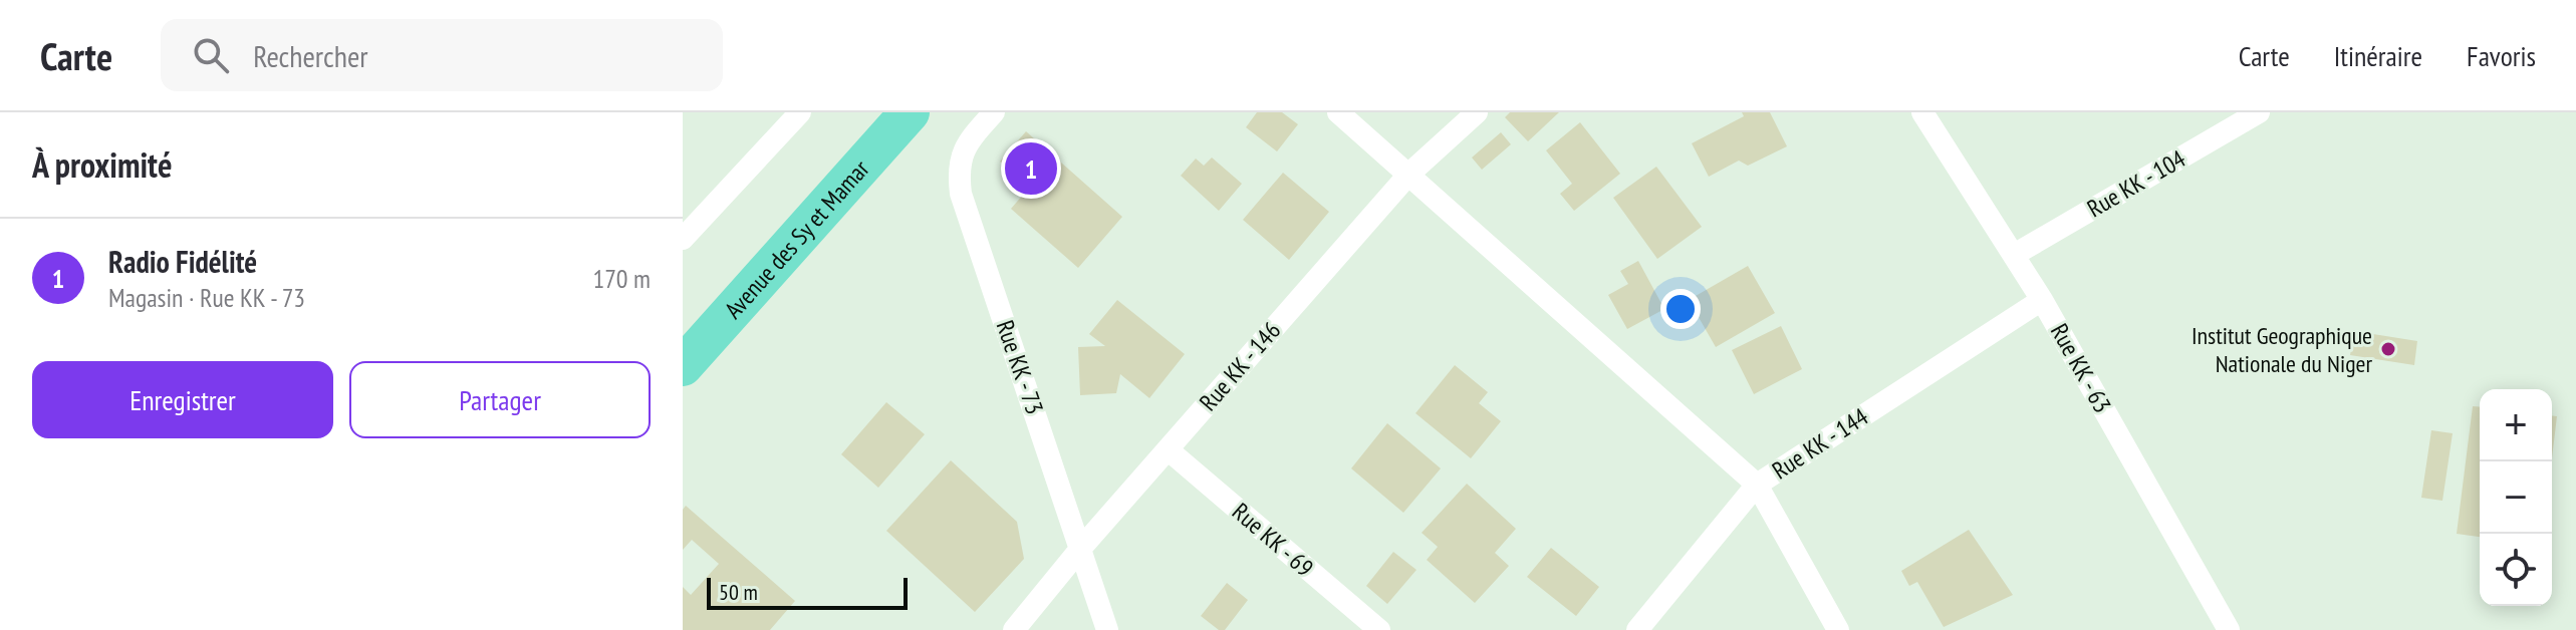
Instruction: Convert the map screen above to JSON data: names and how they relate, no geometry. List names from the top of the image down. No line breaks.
{"streets":{"highway":["Avenue des Sy et Mamar"],"street":["Rue KK - 104","Rue KK - 146","Rue KK - 73","Rue KK - 63","Rue KK - 144","Rue KK - 69"]},"crossings":[["Rue KK - 104","Rue KK - 63"],["Rue KK - 146","Rue KK - 73"],["Rue KK - 146","Rue KK - 69"],["Rue KK - 63","Rue KK - 144"]],"places":["Institut Geographique Nationale du Niger"],"scale_bar":"50 m","page":{"header":"Carte","search":"Rechercher","nav":["Carte","Itinéraire","Favoris"],"heading":"À proximité","pins":"1","list":[{"mark":"1","name":"Radio Fidélité","note":"Magasin · Rue KK - 73","value":"170 m"}],"buttons":["Enregistrer","Partager"],"map_buttons":["+","−"],"scale":"50 m"}}
